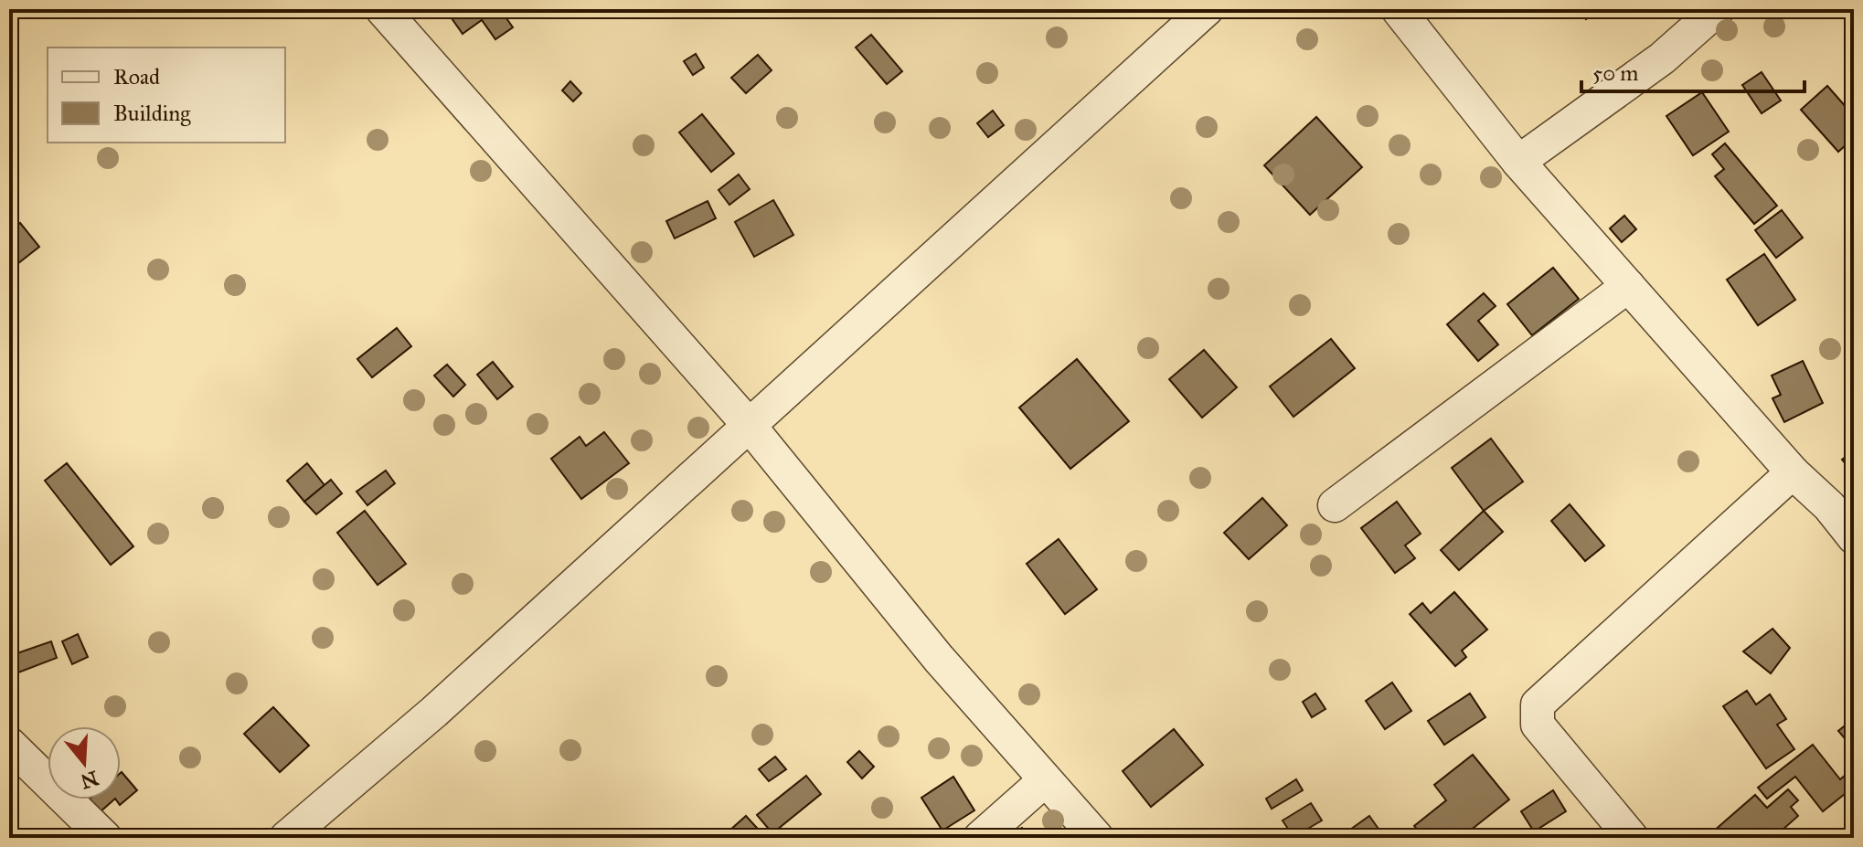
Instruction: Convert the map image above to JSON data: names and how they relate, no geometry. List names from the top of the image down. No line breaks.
{"legend":["Road","Building"],"scale_bar":"50 m","north":"bottom"}
